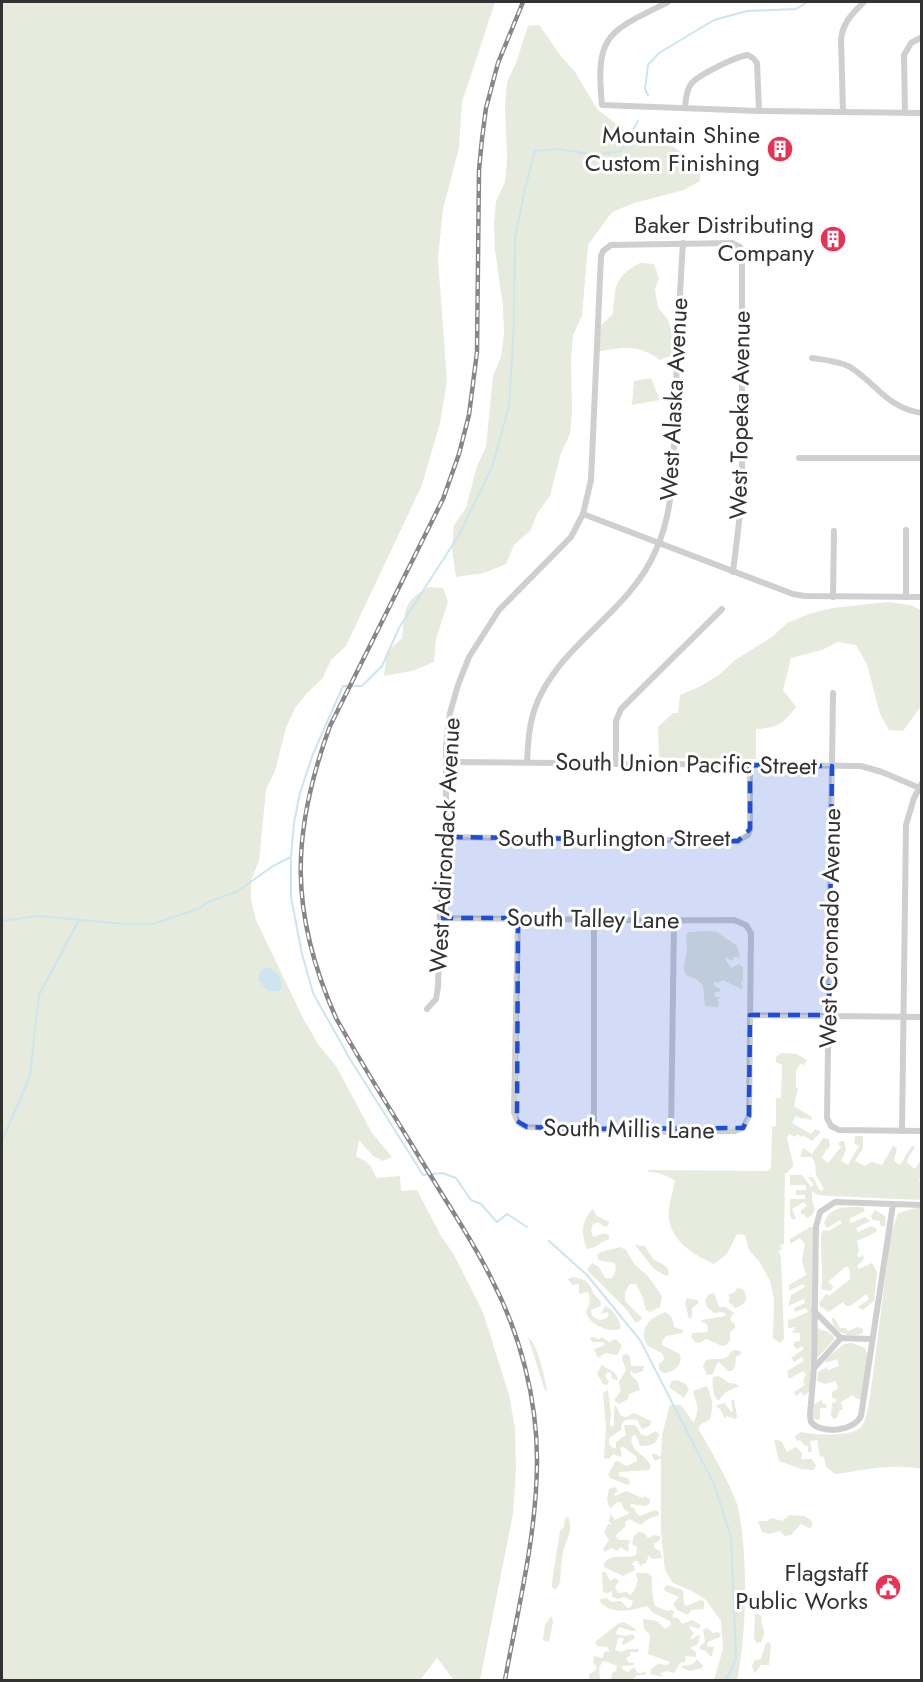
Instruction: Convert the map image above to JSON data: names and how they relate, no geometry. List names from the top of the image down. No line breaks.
{"streets":{"street":["West Alaska Avenue","West Topeka Avenue","South Union Pacific Street","South Burlington Street","West Adirondack Avenue","South Talley Lane","West Coronado Avenue","South Millis Lane"]},"crossings":[["West Alaska Avenue","West Topeka Avenue"],["West Alaska Avenue","South Union Pacific Street"],["West Alaska Avenue","West Adirondack Avenue"],["West Topeka Avenue","West Adirondack Avenue"],["South Union Pacific Street","South Burlington Street"],["South Union Pacific Street","West Adirondack Avenue"],["South Union Pacific Street","West Coronado Avenue"],["South Burlington Street","West Adirondack Avenue"],["West Adirondack Avenue","South Talley Lane"],["South Talley Lane","South Millis Lane"]],"places":{"building":["Mountain Shine Custom Finishing","Baker Distributing Company"],"public building":["Flagstaff Public Works"]}}
